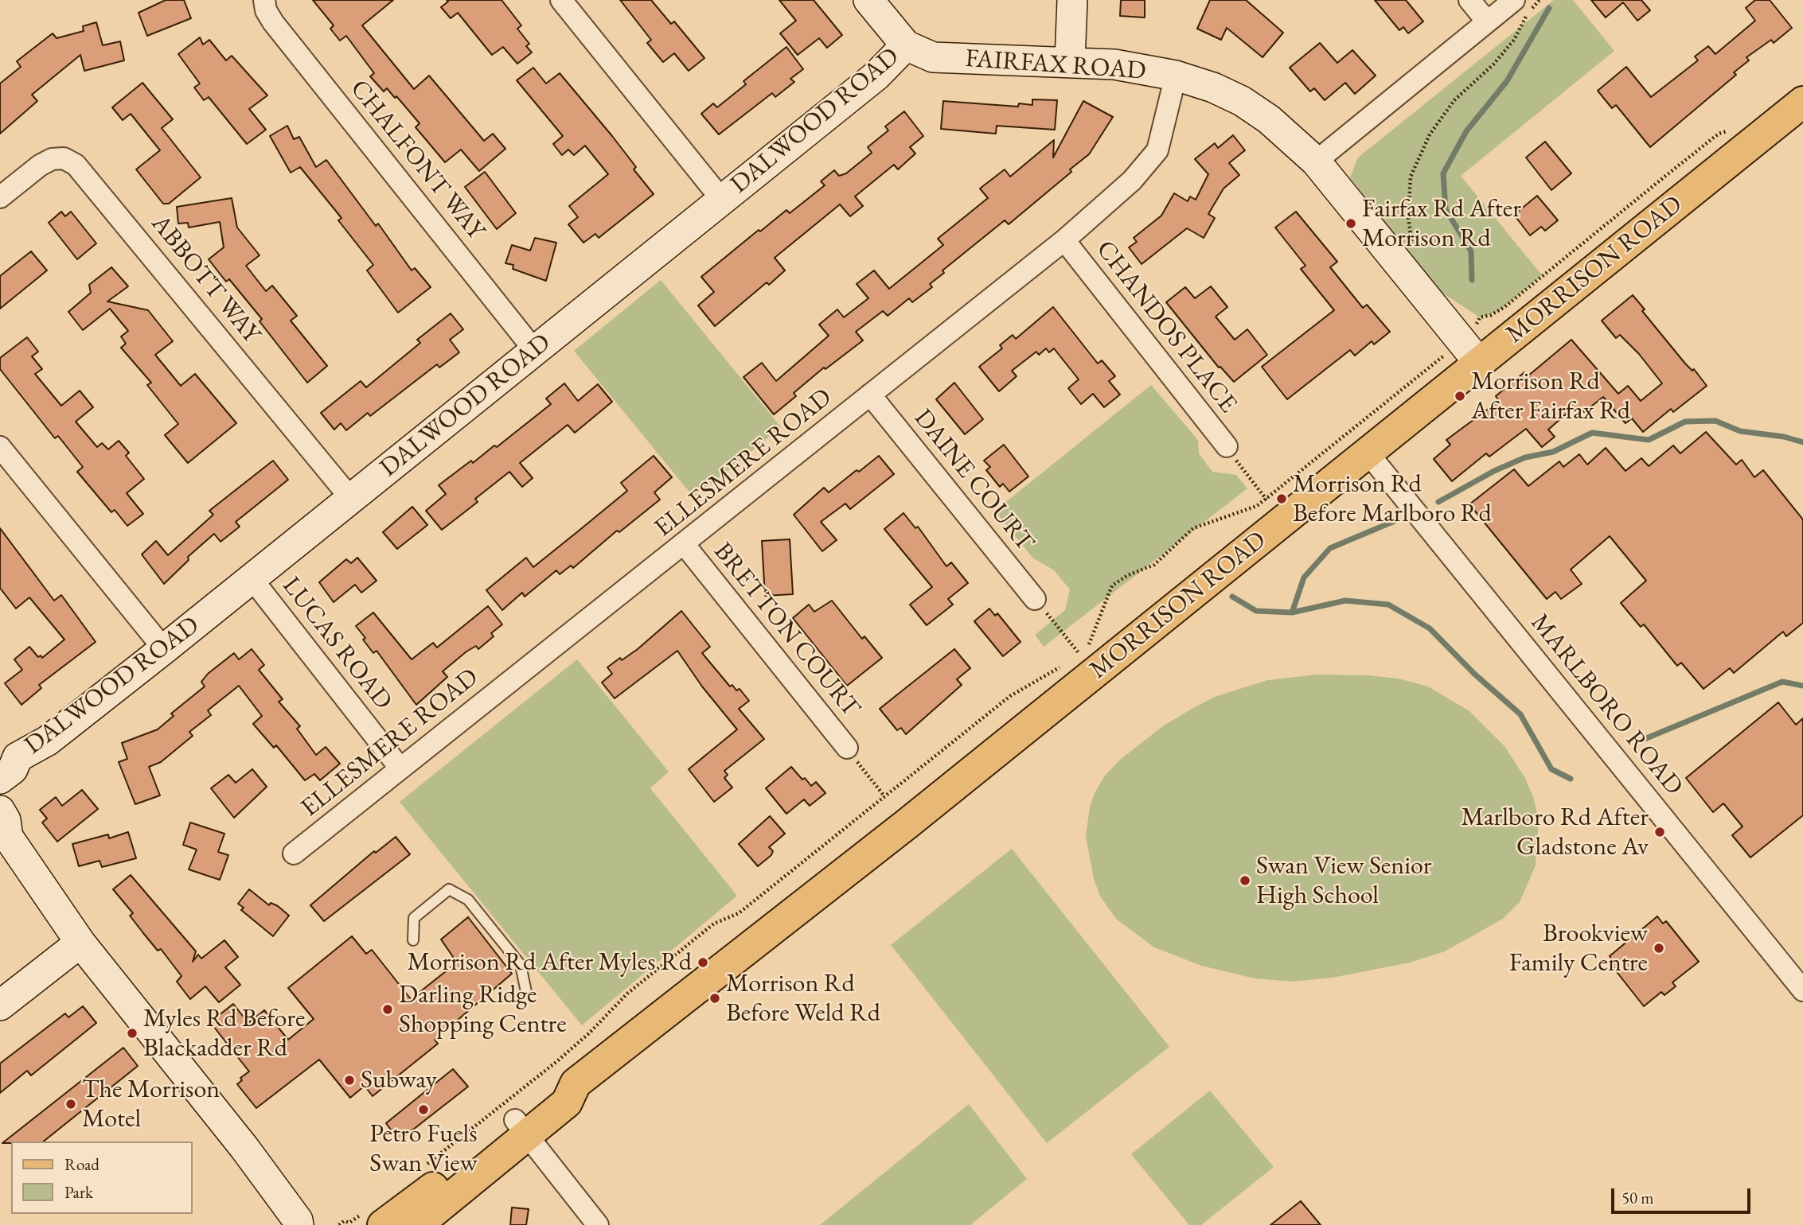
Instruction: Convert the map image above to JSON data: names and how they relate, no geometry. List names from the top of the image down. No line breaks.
{"streets":{"main road":["MORRISON ROAD"],"street":["FAIRFAX ROAD","DALWOOD ROAD","CHALFONT WAY","ABBOTT WAY","CHANDOS PLACE","ELLESMERE ROAD","DAINE COURT","BRETTON COURT","LUCAS ROAD","MARLBORO ROAD"]},"crossings":[["FAIRFAX ROAD","DALWOOD ROAD"],["FAIRFAX ROAD","MORRISON ROAD"],["FAIRFAX ROAD","ELLESMERE ROAD"],["DALWOOD ROAD","CHALFONT WAY"],["DALWOOD ROAD","ABBOTT WAY"],["DALWOOD ROAD","LUCAS ROAD"],["MORRISON ROAD","MARLBORO ROAD"],["CHANDOS PLACE","ELLESMERE ROAD"],["ELLESMERE ROAD","DAINE COURT"],["ELLESMERE ROAD","BRETTON COURT"],["ELLESMERE ROAD","LUCAS ROAD"]],"places":["Fairfax Rd After Morrison Rd","Morrison Rd After Fairfax Rd","Morrison Rd Before Marlboro Rd","Marlboro Rd After Gladstone Av","Swan View Senior High School","Brookview Family Centre","Morrison Rd After Myles Rd","Morrison Rd Before Weld Rd","Darling Ridge Shopping Centre","Myles Rd Before Blackadder Rd","Subway","The Morrison Motel","Petro Fuels Swan View"],"legend":["Road","Park"],"scale_bar":"50 m"}
